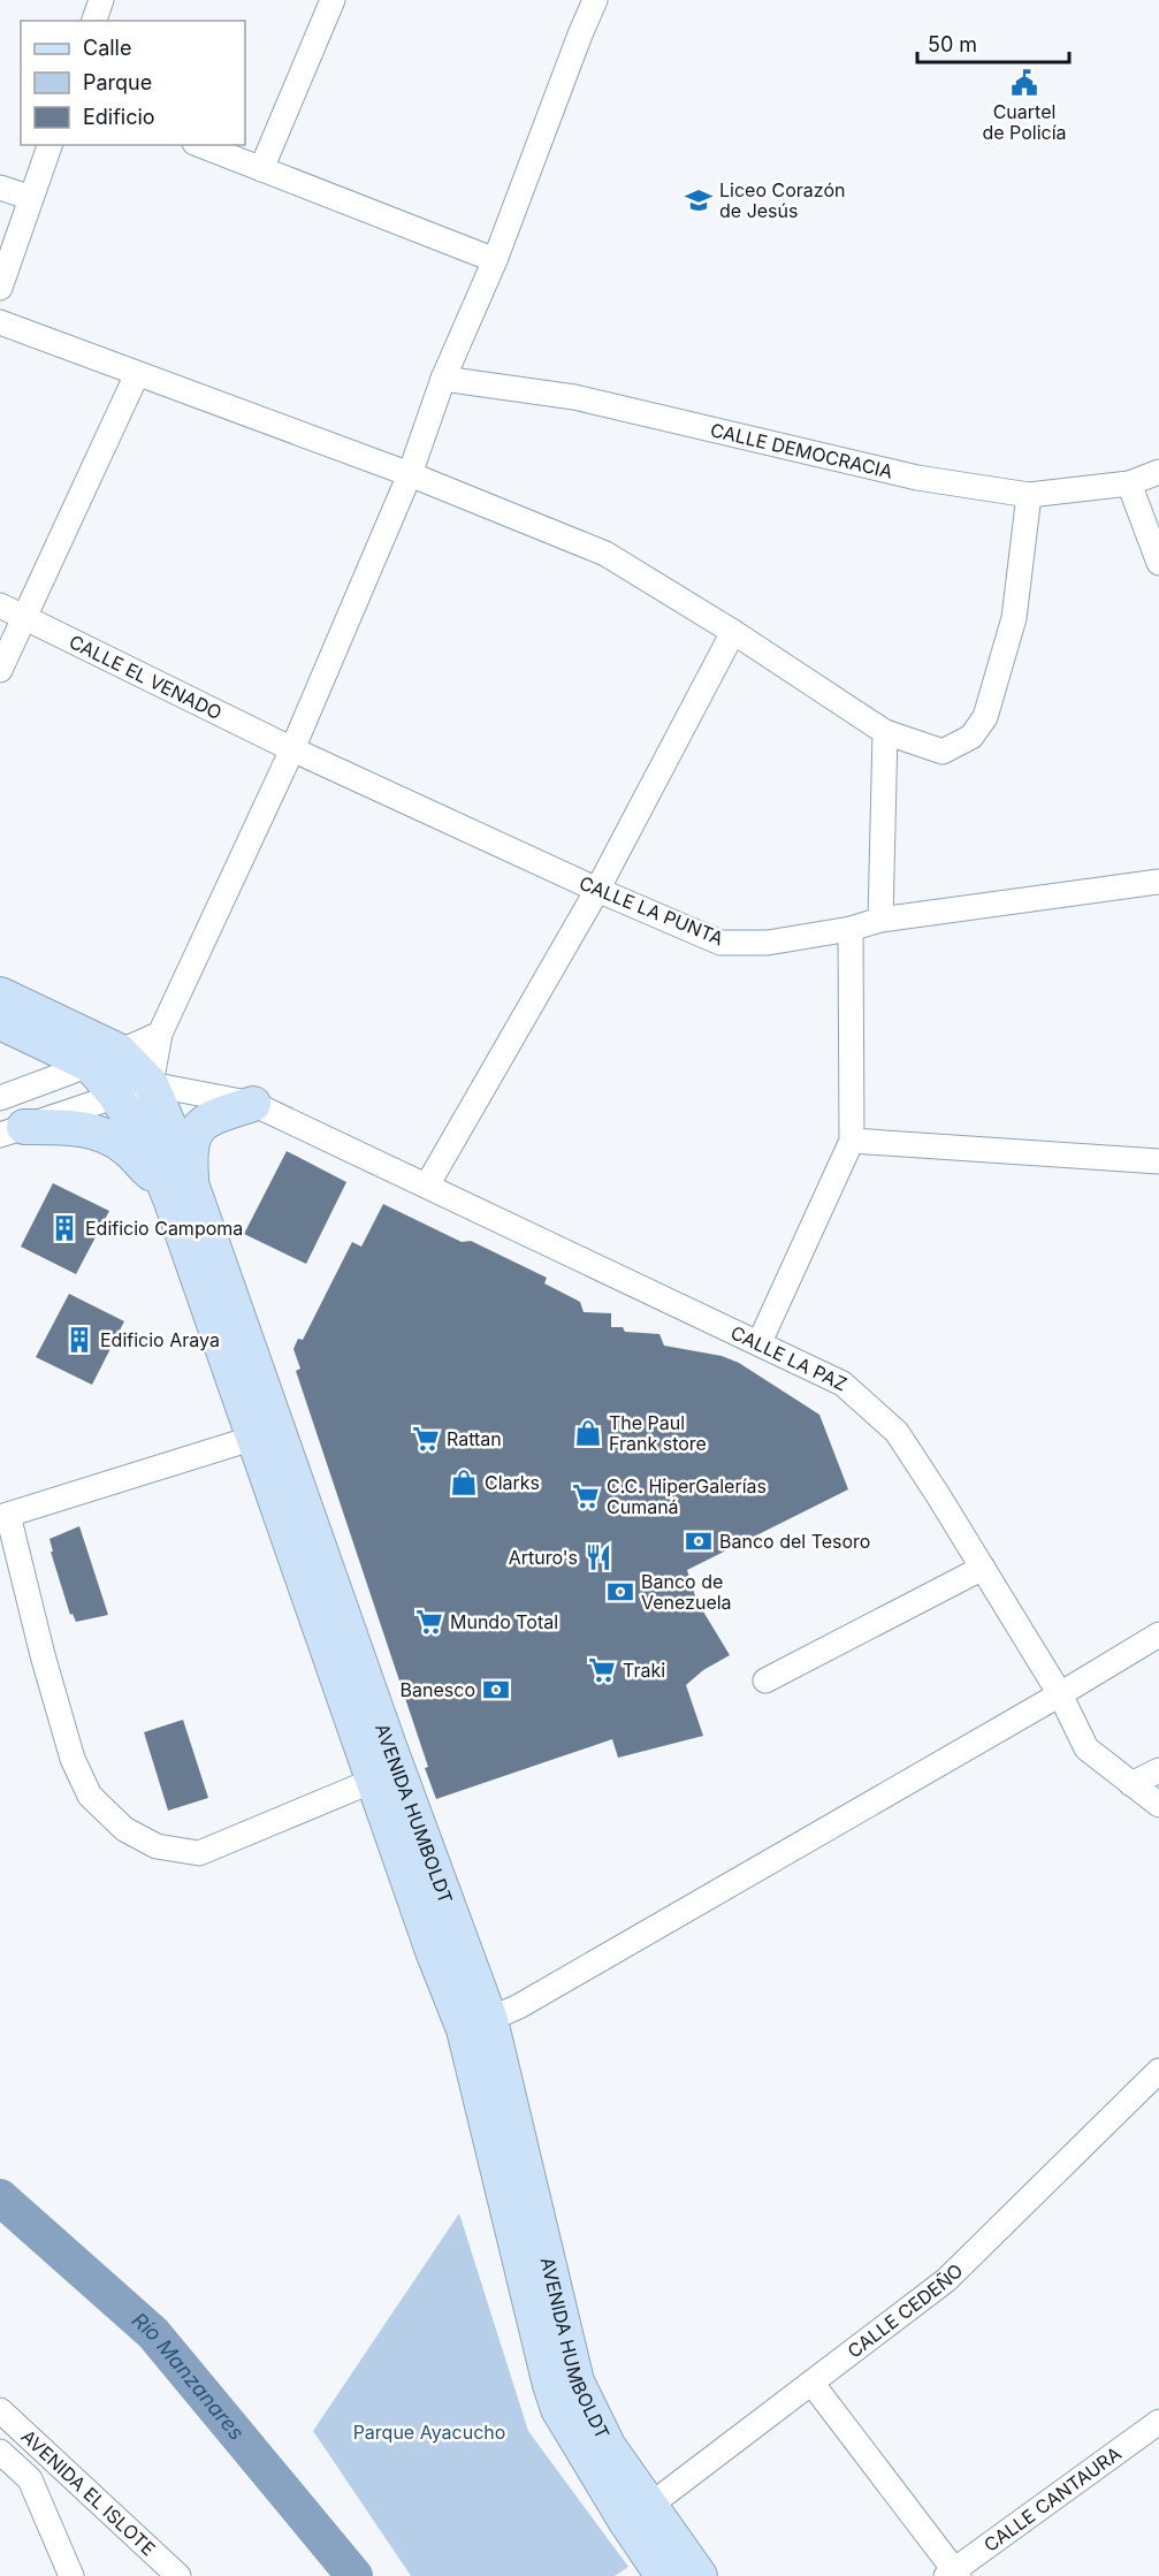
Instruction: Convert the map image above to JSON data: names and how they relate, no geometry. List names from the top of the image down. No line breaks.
{"streets":{"main road":["AVENIDA HUMBOLDT"],"street":["CALLE DEMOCRACIA","CALLE EL VENADO","CALLE LA PUNTA","CALLE LA PAZ","CALLE CEDEÑO","AVENIDA EL ISLOTE","CALLE CANTAURA"]},"crossings":[["CALLE EL VENADO","CALLE LA PUNTA"],["CALLE LA PAZ","AVENIDA HUMBOLDT"],["AVENIDA HUMBOLDT","CALLE CEDEÑO"]],"water":["Río Manzanares"],"parks":["Parque Ayacucho"],"places":{"public building":["Cuartel de Policía"],"school or university":["Liceo Corazón de Jesús"],"building":["Edificio Campoma","Edificio Araya"],"shop":["The Paul Frank store","Clarks"],"supermarket":["Rattan","C.C. HiperGalerías Cumaná","Mundo Total","Traki"],"bank":["Banco del Tesoro","Banco de Venezuela","Banesco"],"restaurant":["Arturo's"]},"legend":["Calle","Parque","Edificio"],"scale_bar":"50 m"}
